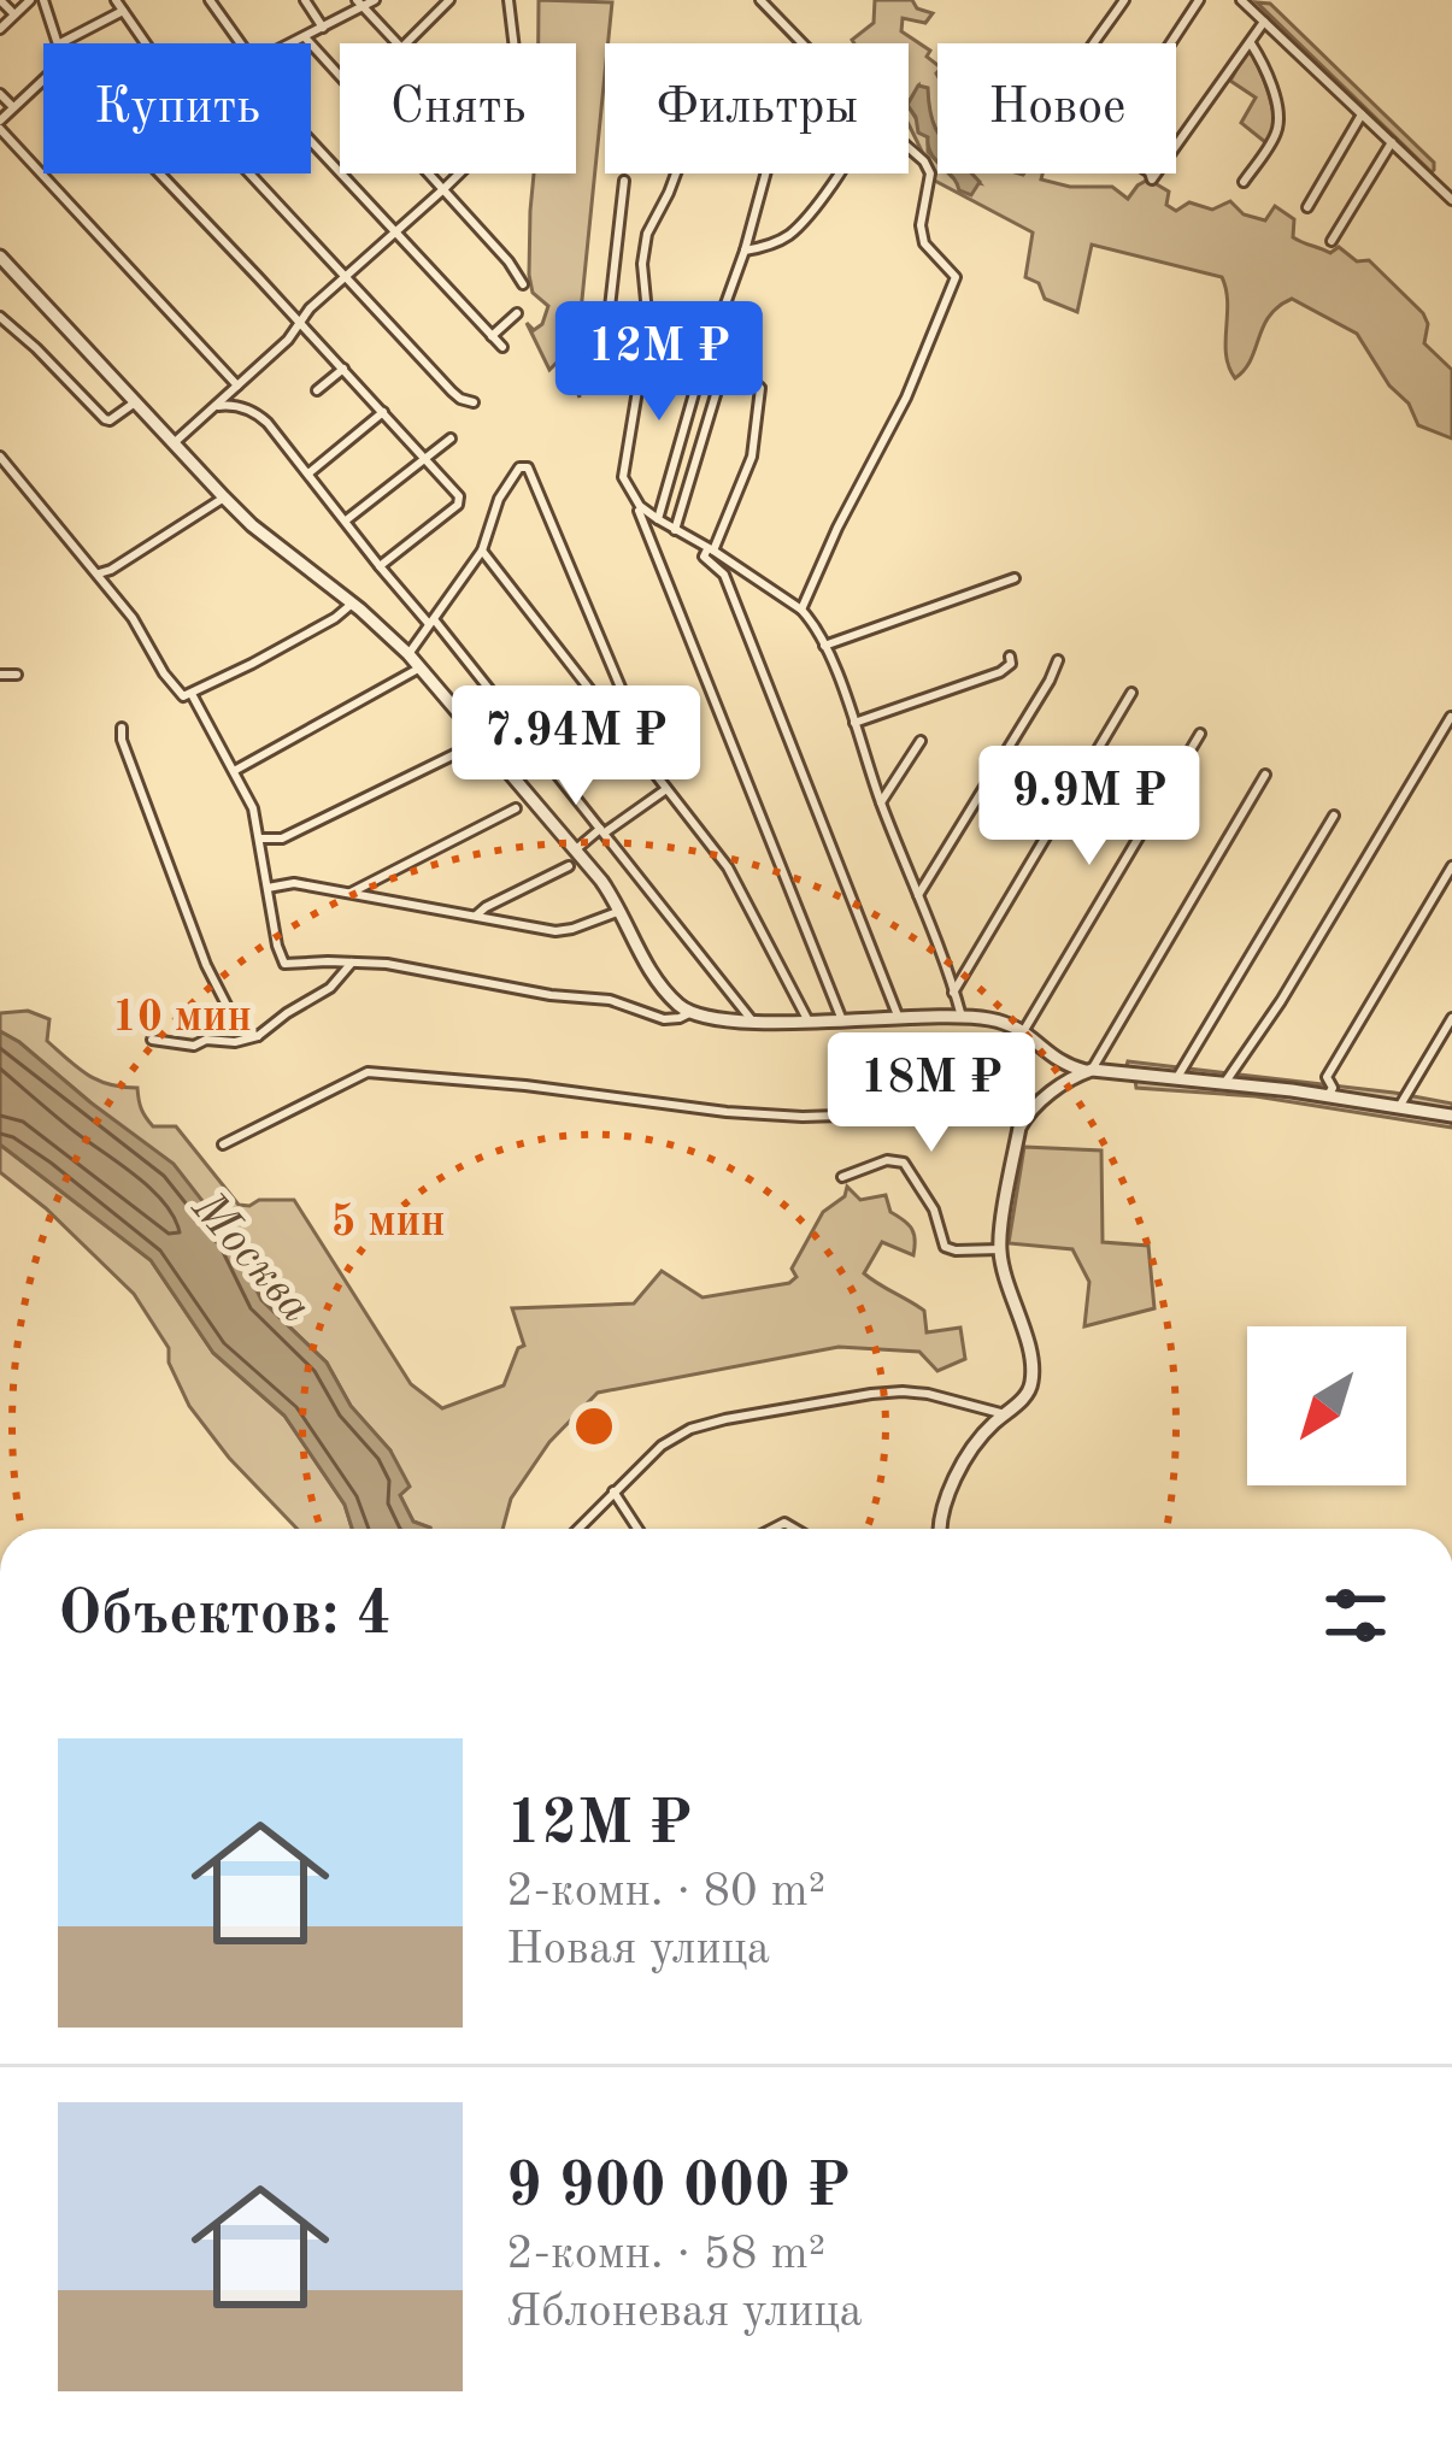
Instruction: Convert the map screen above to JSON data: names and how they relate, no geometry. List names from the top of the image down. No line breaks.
{"water":["Москва"],"north":"bottom left","page":{"chip":["Купить","Снять","Фильтры","Новое"],"price":["12M ₽","7.94M ₽","9.9M ₽","18M ₽"],"heading":"Объектов: 4","list":[{"name":"12M ₽","note":"2-комн. · 80 m² · Новая улица"},{"name":"9 900 000 ₽","note":"2-комн. · 58 m² · Яблоневая улица"}]},"rings":["10 мин","5 мин"]}
